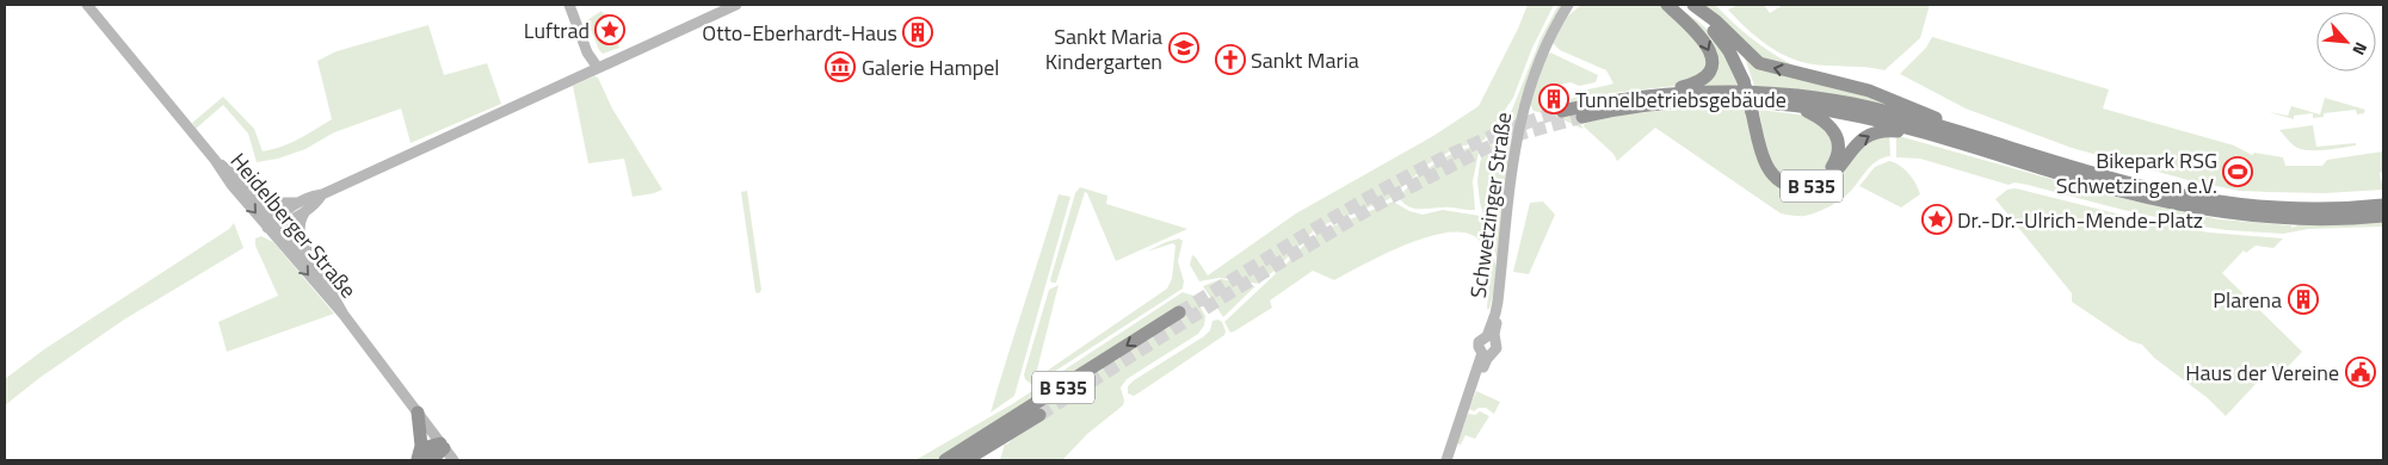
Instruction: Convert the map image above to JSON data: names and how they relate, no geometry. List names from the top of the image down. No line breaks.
{"streets":{"highway":["B 535"],"street":["Schwetzinger Straße","Heidelberger Straße"]},"places":{"place":["Luftrad","Dr.-Dr.-Ulrich-Mende-Platz"],"building":["Otto-Eberhardt-Haus","Tunnelbetriebsgebäude","Plarena"],"school or university":["Sankt Maria Kindergarten"],"church":["Sankt Maria"],"museum":["Galerie Hampel"],"sports":["Bikepark RSG Schwetzingen e.V."],"public building":["Haus der Vereine"]},"north":"bottom right"}
